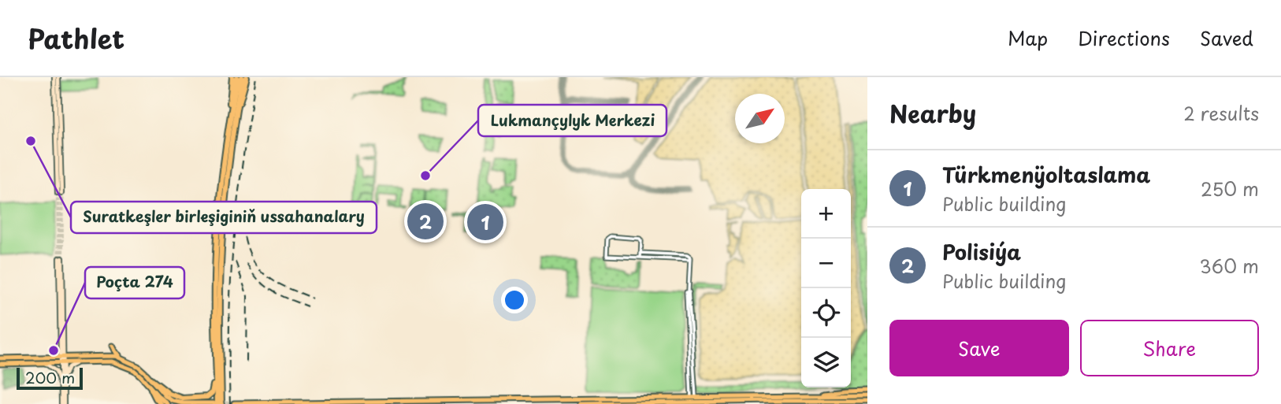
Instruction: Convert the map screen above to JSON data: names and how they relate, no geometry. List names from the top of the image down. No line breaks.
{"places":["Suratkeşler birleşiginiň ussahanalary","Lukmançylyk Merkezi","Poçta 274"],"scale_bar":"200 m","north":"top right","page":{"header":"Pathlet","nav":["Map","Directions","Saved"],"heading":["Nearby","2 results"],"list":[{"mark":"1","name":"Türkmenÿoltaslama","note":"Public building","value":"250 m"},{"mark":"2","name":"Polisiýa","note":"Public building","value":"360 m"}],"map_buttons":["+","−"],"pins":["2","1"],"buttons":["Save","Share"],"scale":"200 m"}}
